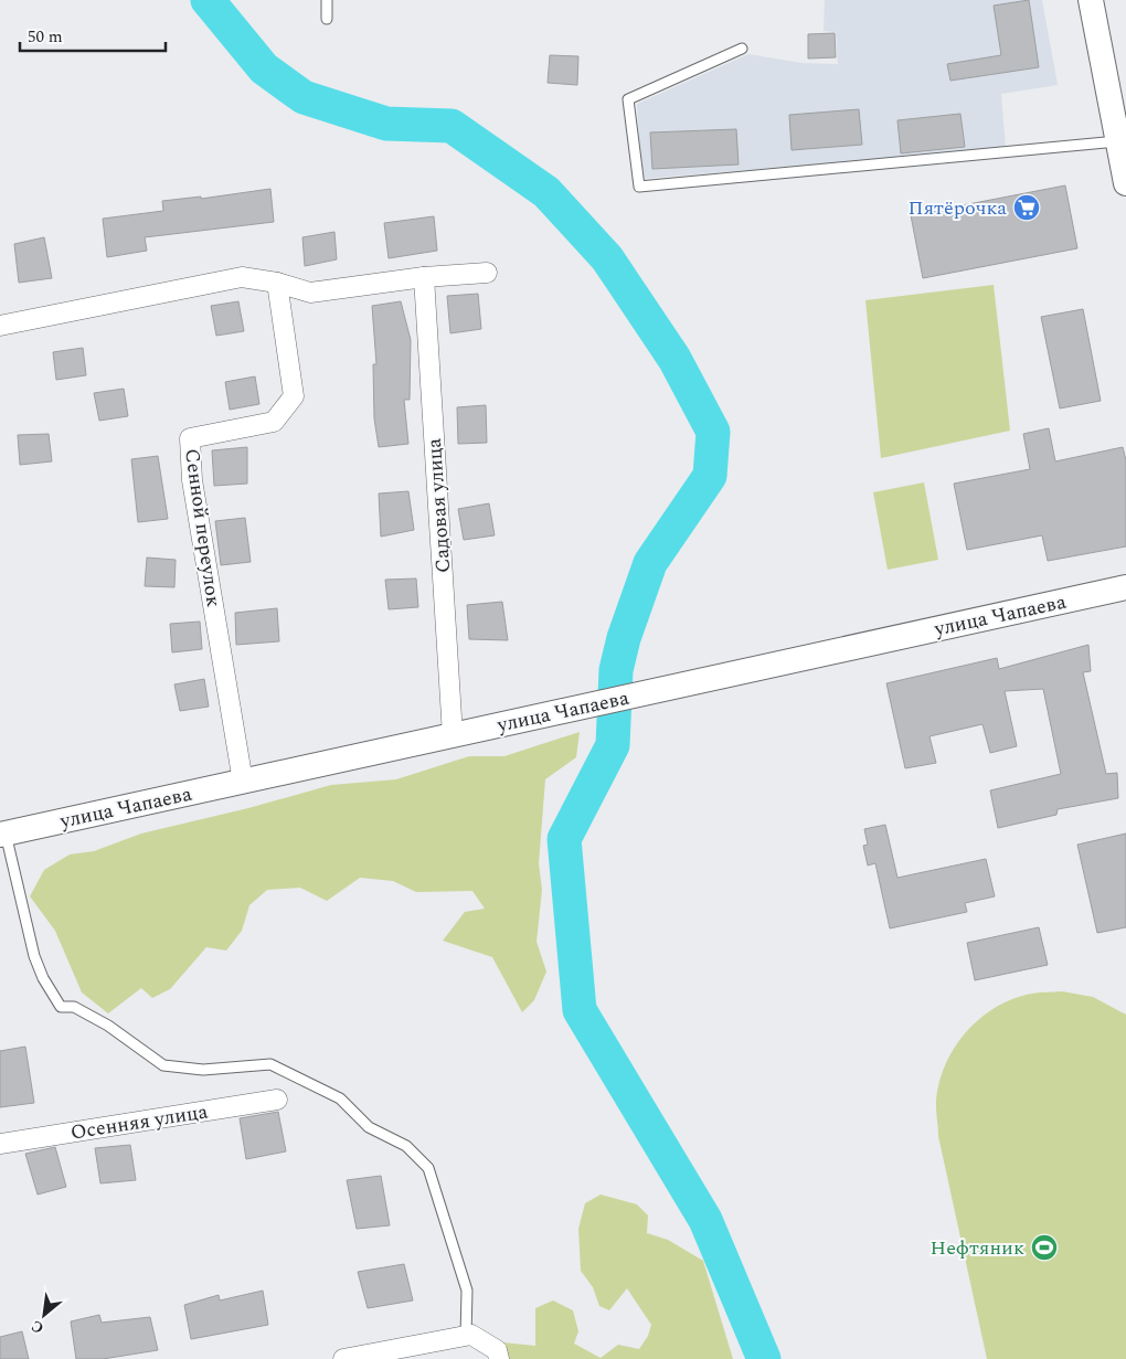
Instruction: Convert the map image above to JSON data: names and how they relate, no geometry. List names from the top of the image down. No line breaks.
{"streets":{"street":["Садовая улица","Сенной переулок","улица Чапаева","Осенняя улица"]},"crossings":[["Садовая улица","улица Чапаева"],["Сенной переулок","улица Чапаева"]],"places":{"supermarket":["Пятёрочка"],"sports":["Нефтяник"]},"scale_bar":"50 m","north":"bottom left"}
